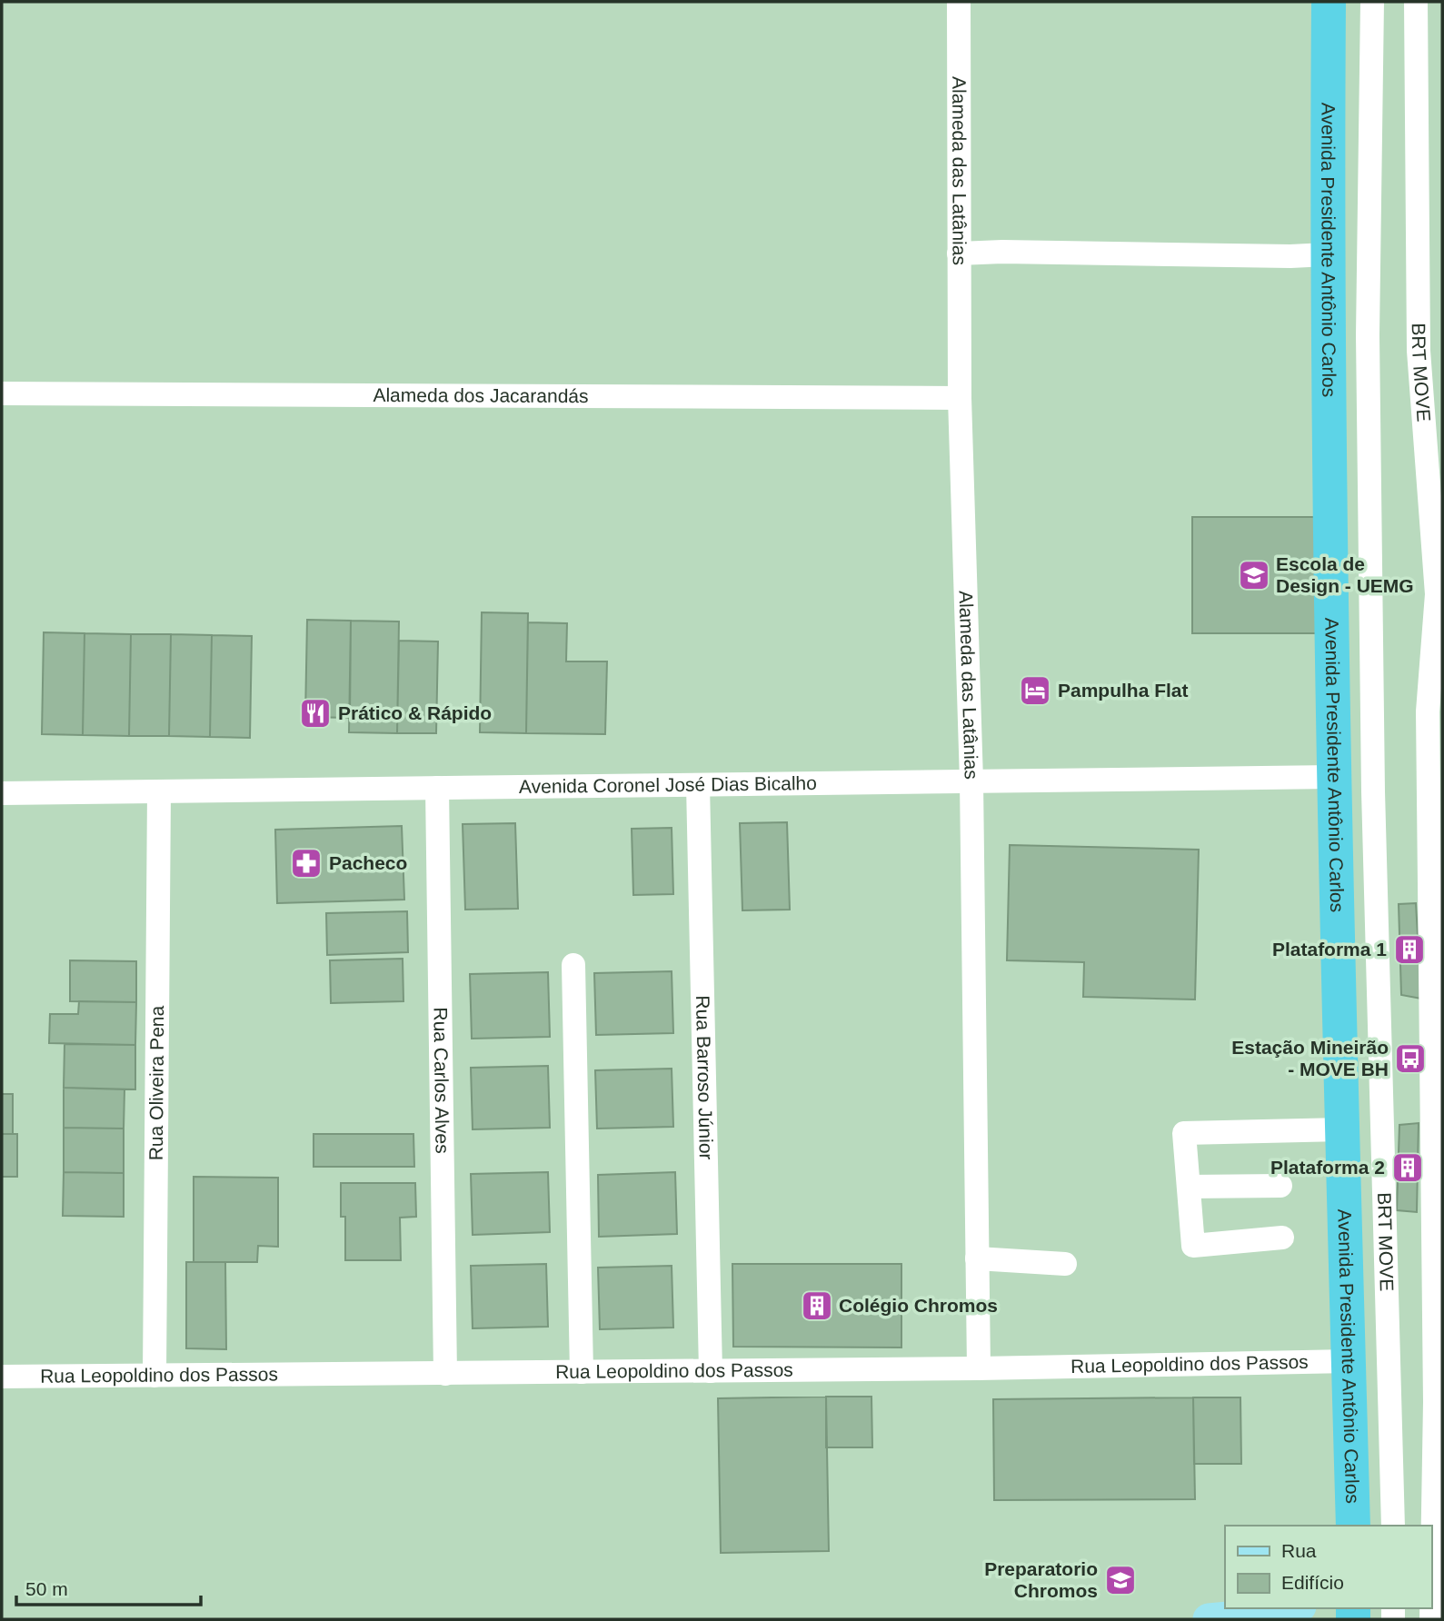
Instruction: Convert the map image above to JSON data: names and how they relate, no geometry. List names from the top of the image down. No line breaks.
{"streets":{"highway":["Avenida Presidente Antônio Carlos"],"street":["Alameda das Latânias","BRT MOVE","Alameda dos Jacarandás","Avenida Coronel José Dias Bicalho","Rua Barroso Júnior","Rua Carlos Alves","Rua Oliveira Pena","Rua Leopoldino dos Passos"]},"crossings":[["Alameda das Latânias","Alameda dos Jacarandás"],["Alameda das Latânias","Avenida Coronel José Dias Bicalho"],["Alameda das Latânias","Rua Leopoldino dos Passos"],["Avenida Presidente Antônio Carlos","Avenida Coronel José Dias Bicalho"],["Avenida Presidente Antônio Carlos","Rua Leopoldino dos Passos"],["Avenida Coronel José Dias Bicalho","Rua Barroso Júnior"],["Avenida Coronel José Dias Bicalho","Rua Carlos Alves"],["Avenida Coronel José Dias Bicalho","Rua Oliveira Pena"],["Rua Barroso Júnior","Rua Leopoldino dos Passos"],["Rua Carlos Alves","Rua Leopoldino dos Passos"],["Rua Oliveira Pena","Rua Leopoldino dos Passos"]],"places":{"school or university":["Escola de Design - UEMG","Preparatorio Chromos"],"hotel":["Pampulha Flat"],"restaurant":["Prático & Rápido"],"pharmacy":["Pacheco"],"building":["Plataforma 1","Plataforma 2","Colégio Chromos"],"bus stop":["Estação Mineirão - MOVE BH"]},"legend":["Rua","Edifício"],"scale_bar":"50 m"}
